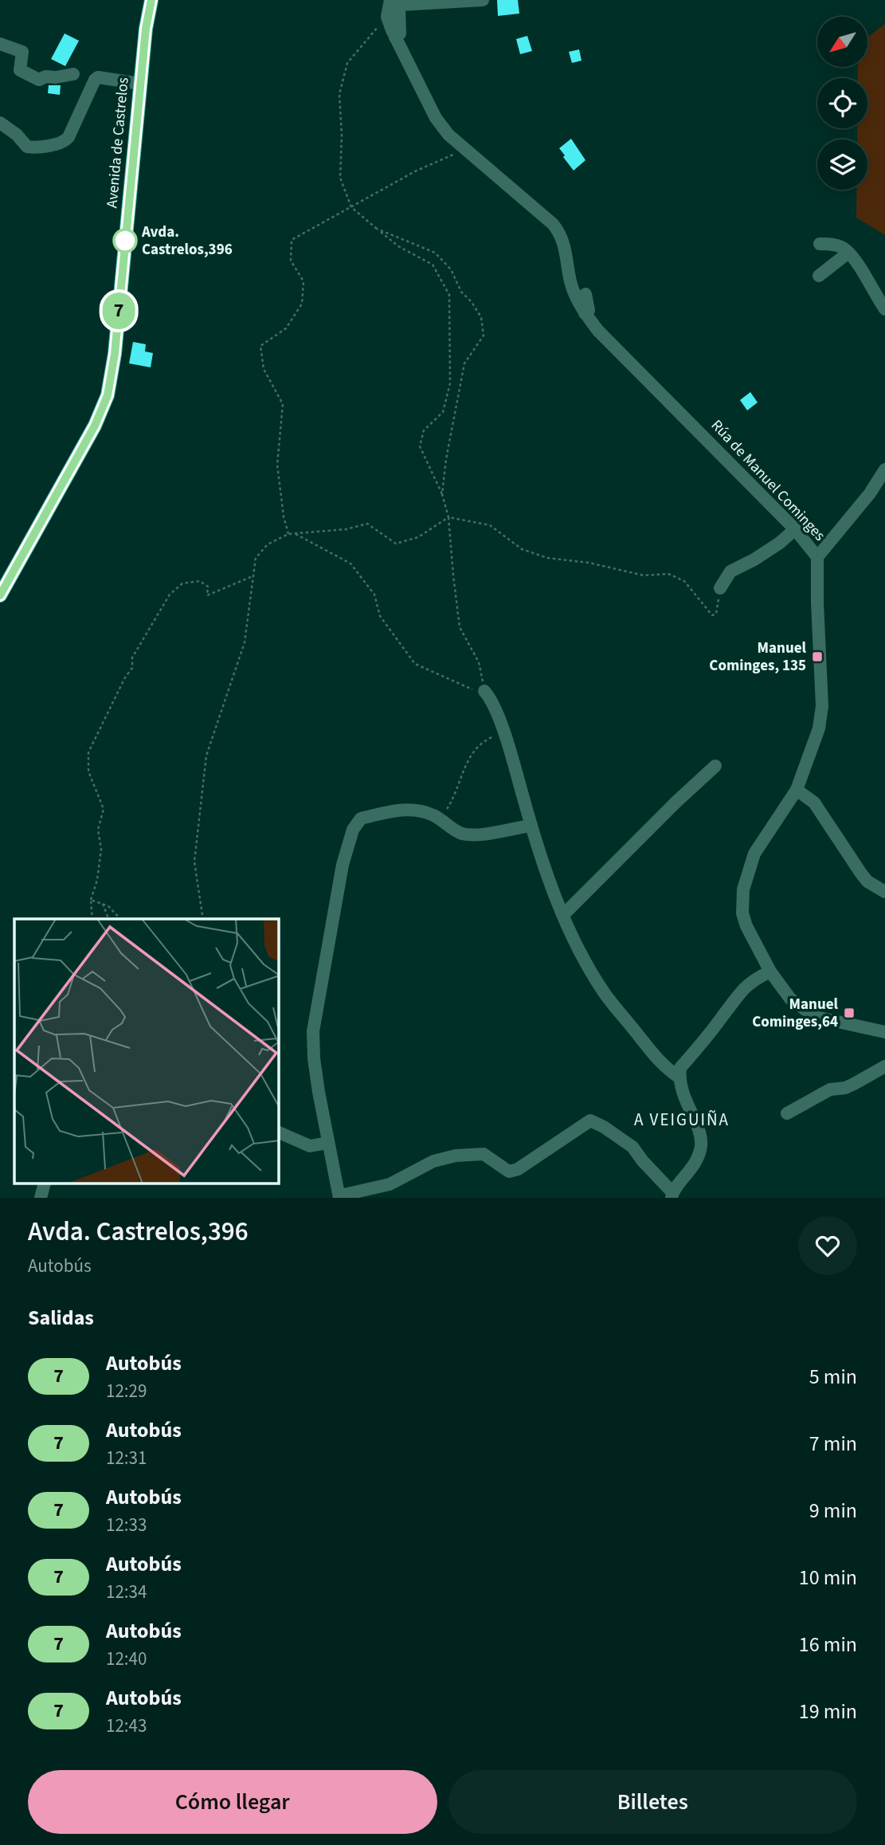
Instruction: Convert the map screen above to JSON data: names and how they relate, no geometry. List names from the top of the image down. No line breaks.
{"streets":{"main road":["Avenida de Castrelos"],"street":["Rúa de Manuel Cominges"]},"districts":["A VEIGUIÑA"],"places":{"other":["Avda. Castrelos,396"],"transit":["Manuel Cominges, 135","Manuel Cominges,64"]},"lines":["bus line 7"],"north":"bottom left","page":{"on_map":"7","heading":[["Avda. Castrelos,396","Autobús"],"Salidas"],"list":[{"mark":"7","name":"Autobús","note":"12:29","value":"5 min"},{"mark":"7","name":"Autobús","note":"12:31","value":"7 min"},{"mark":"7","name":"Autobús","note":"12:33","value":"9 min"},{"mark":"7","name":"Autobús","note":"12:34","value":"10 min"},{"mark":"7","name":"Autobús","note":"12:40","value":"16 min"},{"mark":"7","name":"Autobús","note":"12:43","value":"19 min"}],"buttons":["Cómo llegar","Billetes"]}}
